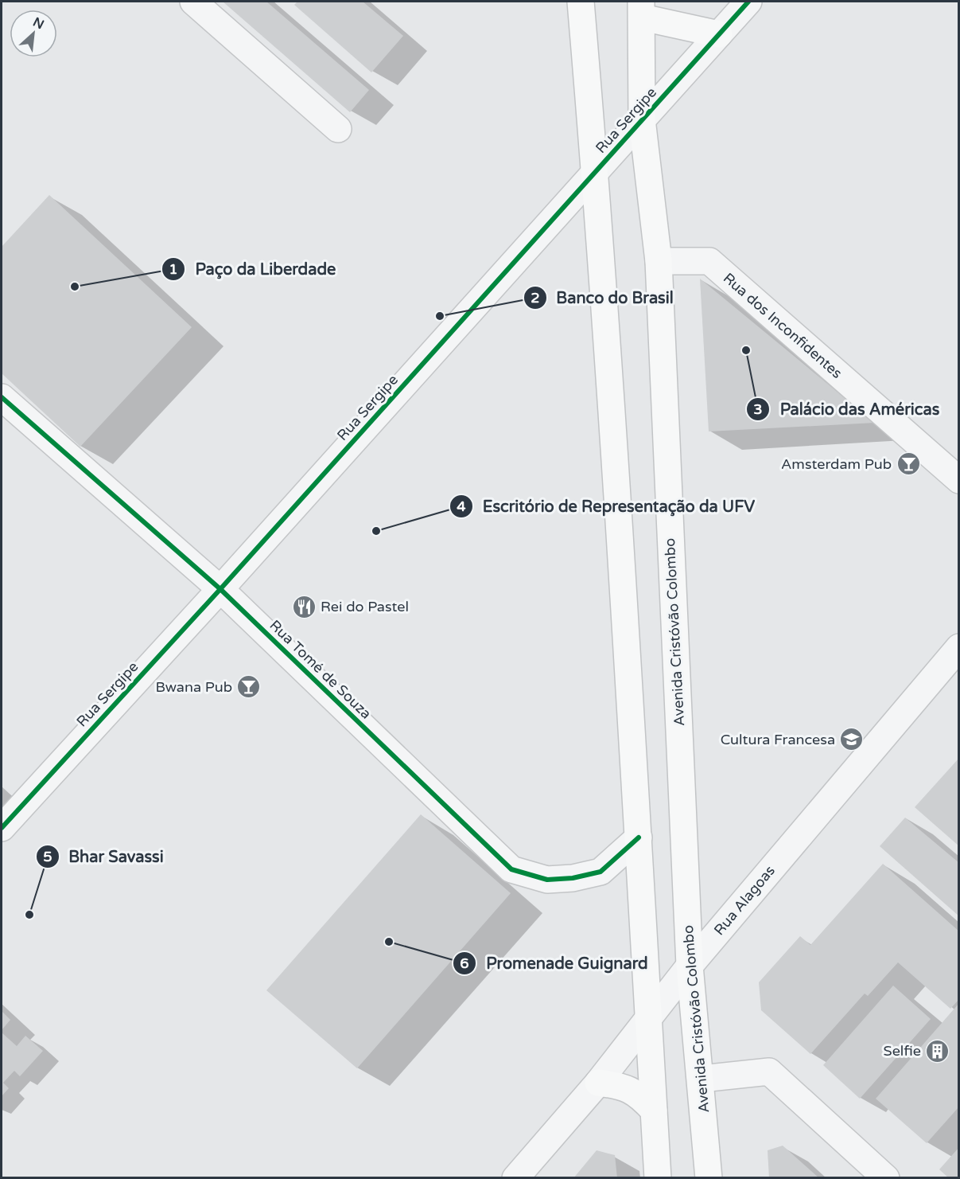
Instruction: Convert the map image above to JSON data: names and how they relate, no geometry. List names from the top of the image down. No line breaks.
{"streets":{"main road":["Avenida Cristóvão Colombo"],"street":["Rua Sergipe","Rua dos Inconfidentes","Rua Tomé de Souza","Rua Alagoas"]},"crossings":[["Rua Sergipe","Avenida Cristóvão Colombo"],["Rua Sergipe","Rua Tomé de Souza"],["Rua dos Inconfidentes","Avenida Cristóvão Colombo"],["Avenida Cristóvão Colombo","Rua Alagoas"]],"places":{"other":["Paço da Liberdade","Banco do Brasil","Palácio das Américas","Escritório de Representação da UFV","Bhar Savassi","Promenade Guignard"],"bar":["Amsterdam Pub","Bwana Pub"],"restaurant":["Rei do Pastel"],"school or university":["Cultura Francesa"],"building":["Selfie"]},"north":"top right"}
